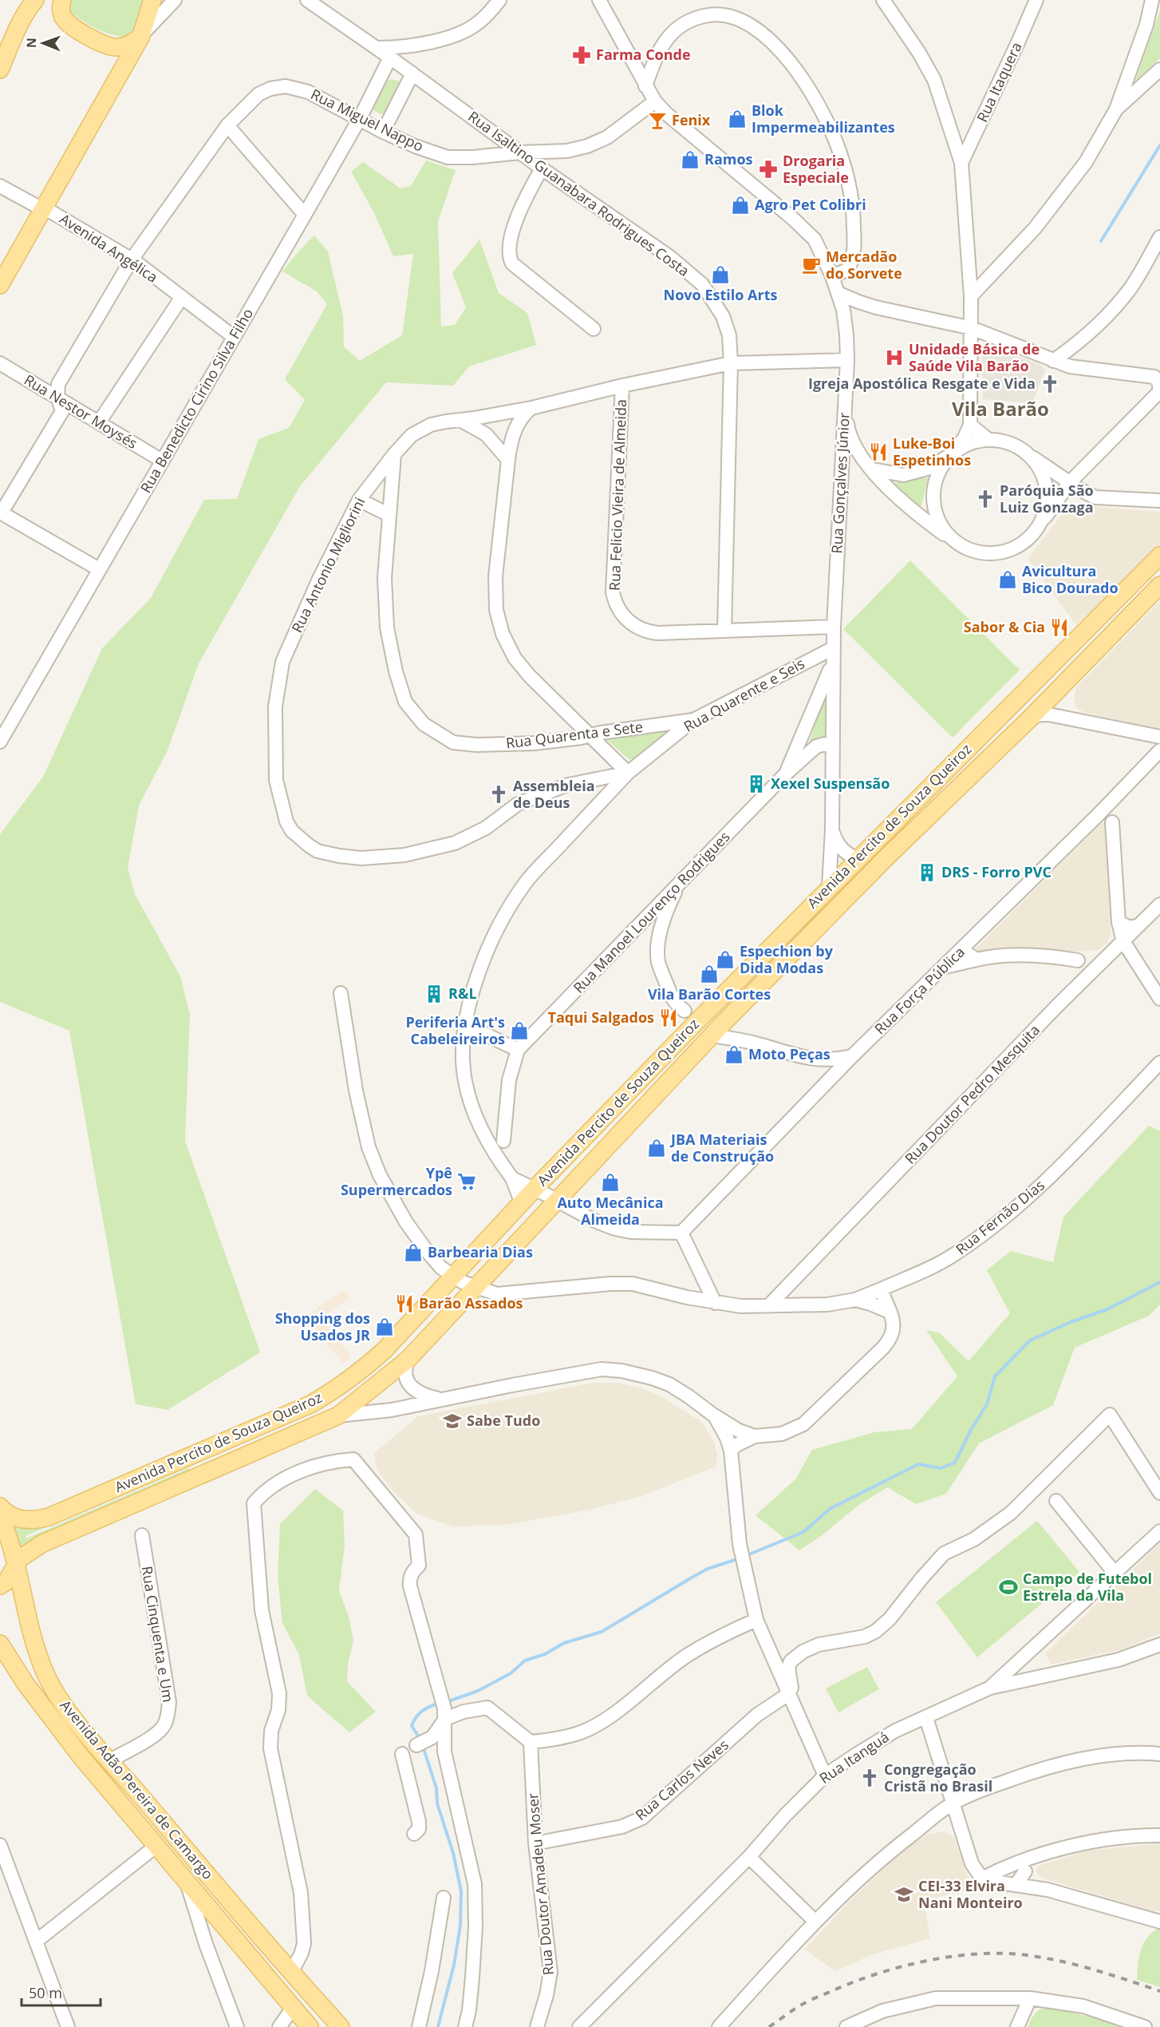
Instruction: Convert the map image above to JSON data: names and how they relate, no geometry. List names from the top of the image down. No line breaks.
{"streets":{"main road":["Avenida Percito de Souza Queiroz","Avenida Adão Pereira de Camargo"],"street":["Rua Itaquera","Rua Miguel Nappo","Rua Isaltino Guanabara Rodrigues Costa","Avenida Angélica","Rua Benedicto Cirino Silva Filho","Rua Nestor Moysés","Rua Gonçalves Júnior","Rua Felicio Vieira de Almeida","Rua Antonio Migliorini","Rua Quarente e Seis","Rua Quarenta e Sete","Rua Manoel Lourenço Rodrigues","Rua Força Pública","Rua Doutor Pedro Mesquita","Rua Fernão Dias","Rua Cinquenta e Um","Rua Itanguá","Rua Carlos Neves","Rua Doutor Amadeu Moser"]},"crossings":[["Rua Miguel Nappo","Rua Isaltino Guanabara Rodrigues Costa"],["Rua Miguel Nappo","Avenida Angélica"],["Rua Miguel Nappo","Rua Benedicto Cirino Silva Filho"],["Rua Miguel Nappo","Rua Nestor Moysés"],["Rua Miguel Nappo","Rua Gonçalves Júnior"],["Rua Isaltino Guanabara Rodrigues Costa","Rua Benedicto Cirino Silva Filho"],["Rua Isaltino Guanabara Rodrigues Costa","Rua Felicio Vieira de Almeida"],["Rua Isaltino Guanabara Rodrigues Costa","Rua Antonio Migliorini"],["Avenida Angélica","Rua Benedicto Cirino Silva Filho"],["Rua Benedicto Cirino Silva Filho","Rua Nestor Moysés"],["Rua Gonçalves Júnior","Rua Felicio Vieira de Almeida"],["Rua Gonçalves Júnior","Rua Antonio Migliorini"],["Rua Gonçalves Júnior","Rua Quarente e Seis"],["Rua Gonçalves Júnior","Avenida Percito de Souza Queiroz"],["Rua Gonçalves Júnior","Rua Manoel Lourenço Rodrigues"],["Rua Felicio Vieira de Almeida","Rua Antonio Migliorini"],["Rua Antonio Migliorini","Rua Quarente e Seis"],["Rua Antonio Migliorini","Rua Quarenta e Sete"],["Rua Quarente e Seis","Rua Quarenta e Sete"],["Rua Quarente e Seis","Rua Manoel Lourenço Rodrigues"],["Avenida Percito de Souza Queiroz","Rua Fernão Dias"],["Avenida Percito de Souza Queiroz","Avenida Adão Pereira de Camargo"],["Rua Doutor Pedro Mesquita","Rua Fernão Dias"],["Rua Cinquenta e Um","Avenida Adão Pereira de Camargo"],["Rua Carlos Neves","Rua Doutor Amadeu Moser"]],"districts":["Vila Barão"],"places":{"pharmacy":["Farma Conde","Drogaria Especiale"],"shop":["Blok Impermeabilizantes","Ramos","Agro Pet Colibri","Novo Estilo Arts","Avicultura Bico Dourado","Espechion by Dida Modas","Vila Barão Cortes","Periferia Art's Cabeleireiros","Moto Peças","JBA Materiais de Construção","Auto Mecânica Almeida","Barbearia Dias","Shopping dos Usados JR"],"bar":["Fenix"],"cafe":["Mercadão do Sorvete"],"hospital":["Unidade Básica de Saúde Vila Barão"],"church":["Igreja Apostólica Resgate e Vida","Paróquia São Luiz Gonzaga","Assembleia de Deus","Congregação Cristã no Brasil"],"restaurant":["Luke-Boi Espetinhos","Sabor & Cia","Taqui Salgados","Barão Assados"],"building":["Xexel Suspensão","DRS - Forro PVC","R&L"],"supermarket":["Ypê Supermercados"],"school or university":["Sabe Tudo","CEI-33 Elvira Nani Monteiro"],"sports":["Campo de Futebol Estrela da Vila"]},"scale_bar":"50 m","north":"left"}
